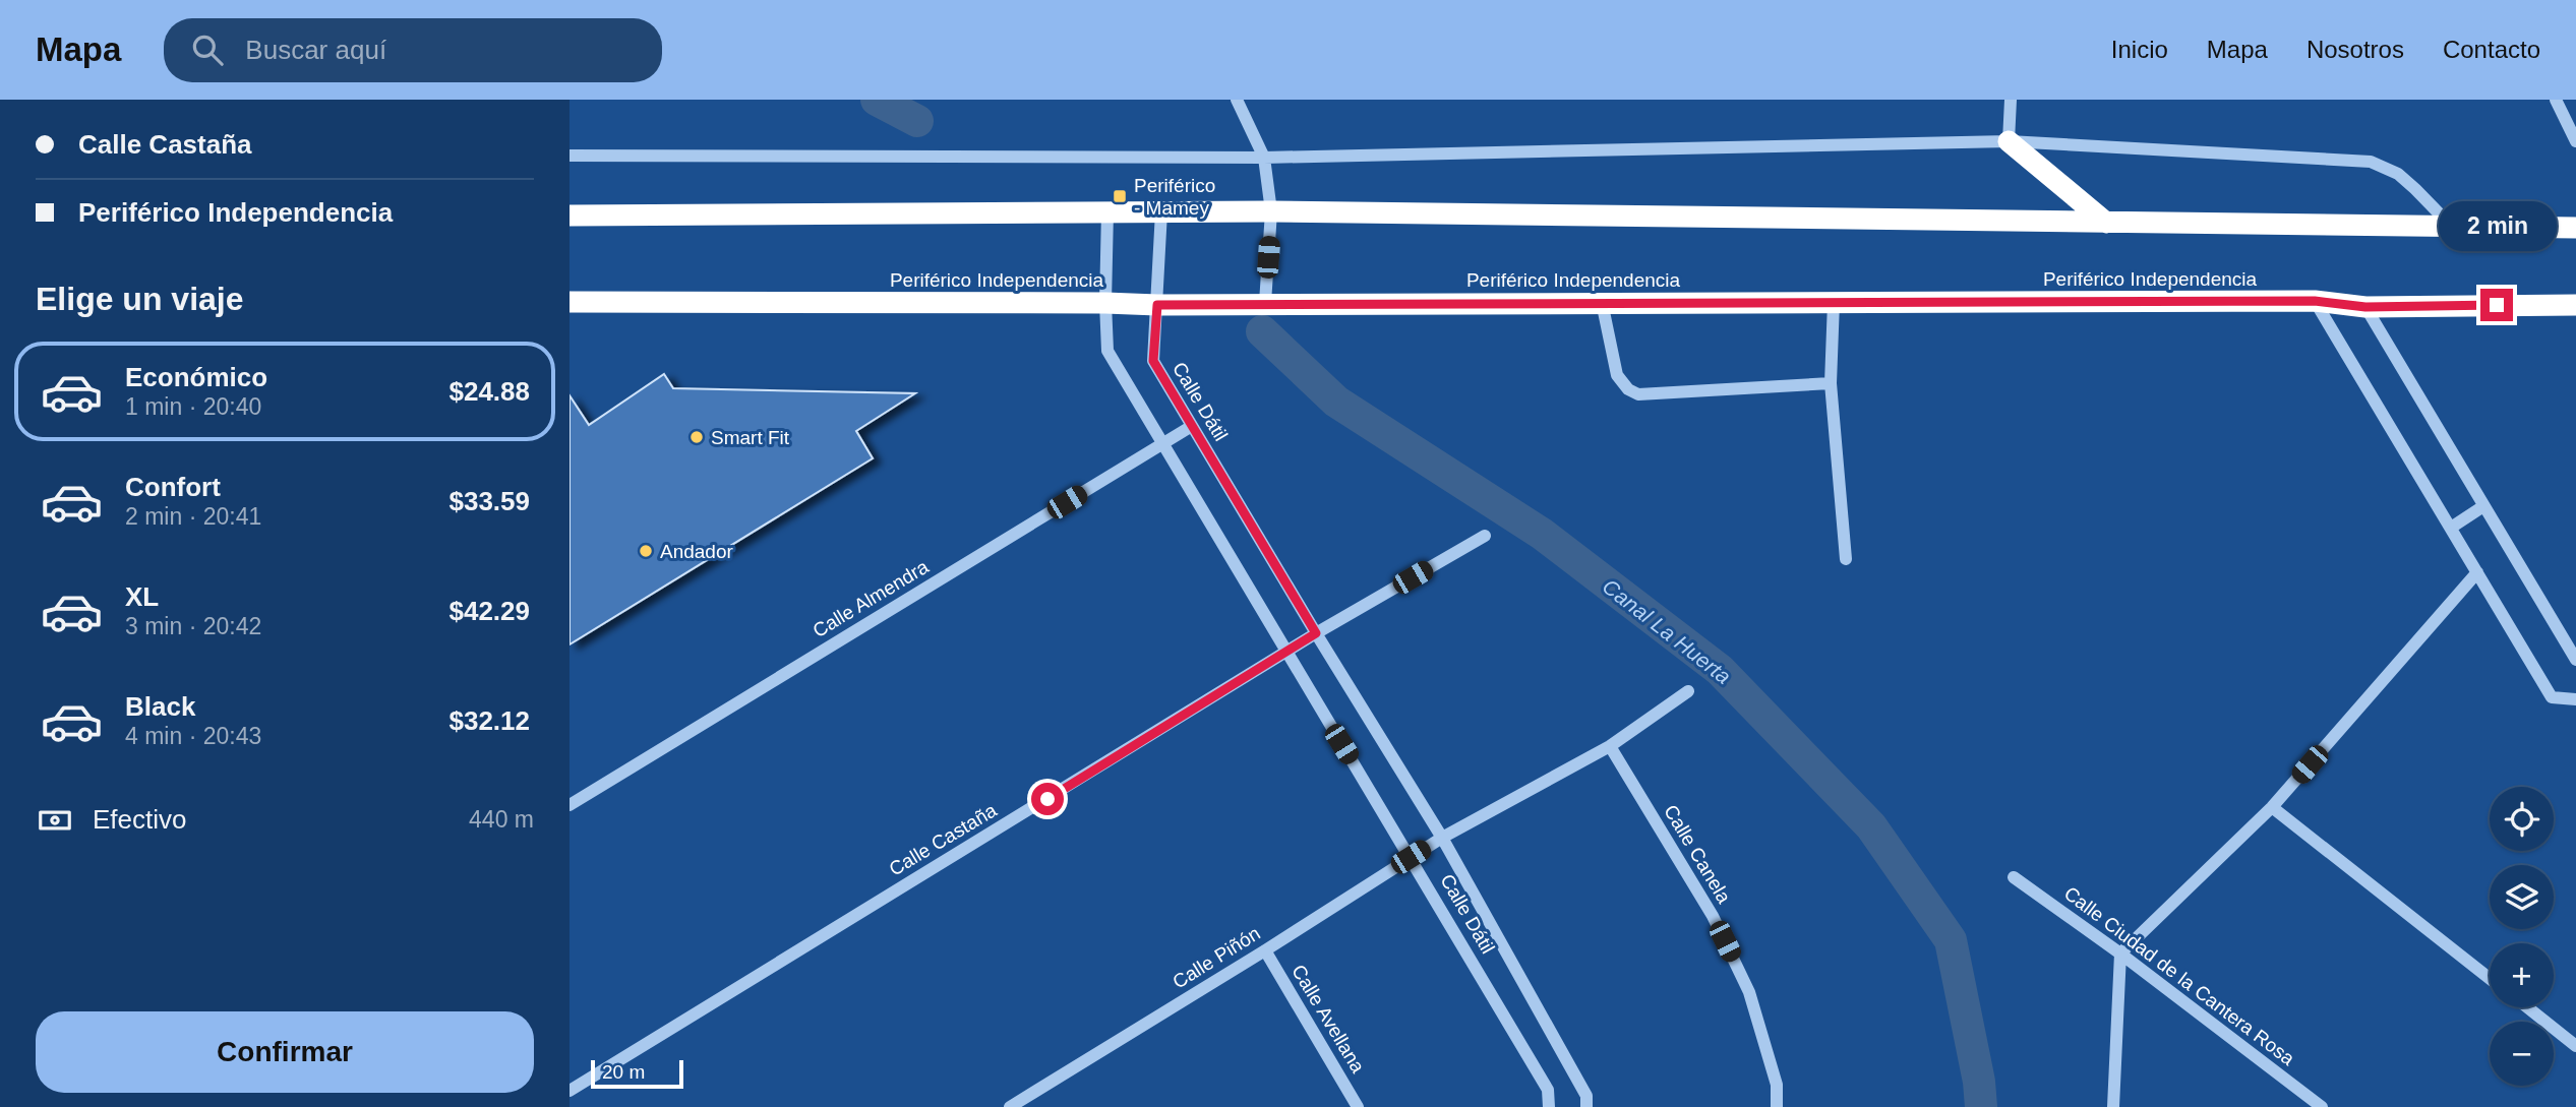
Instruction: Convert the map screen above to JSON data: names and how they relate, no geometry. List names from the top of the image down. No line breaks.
{"streets":{"highway":["Periférico Independencia"],"street":["Calle Dátil","Calle Almendra","Calle Castaña","Calle Canela","Calle Piñón","Calle Ciudad de la Cantera Rosa","Calle Avellana"]},"crossings":[["Periférico Independencia","Calle Dátil"],["Calle Dátil","Calle Almendra"],["Calle Dátil","Calle Castaña"],["Calle Dátil","Calle Piñón"],["Calle Piñón","Calle Avellana"]],"water":["Canal La Huerta"],"places":{"transit":["Periférico - Mamey"],"other":["Smart Fit","Andador"]},"scale_bar":"20 m","page":{"header":"Mapa","search":"Buscar aquí","nav":["Inicio","Mapa","Nosotros","Contacto"],"banner":["Calle Castaña","Periférico Independencia"],"bubble":"2 min","heading":"Elige un viaje","list":[{"name":"Económico","note":"1 min · 20:40","value":"$24.88"},{"name":"Confort","note":"2 min · 20:41","value":"$33.59"},{"name":"XL","note":"3 min · 20:42","value":"$42.29"},{"name":"Black","note":"4 min · 20:43","value":"$32.12"}],"pay":["Efectivo","440 m"],"map_buttons":["+","−"],"buttons":"Confirmar","scale":"20 m"}}
